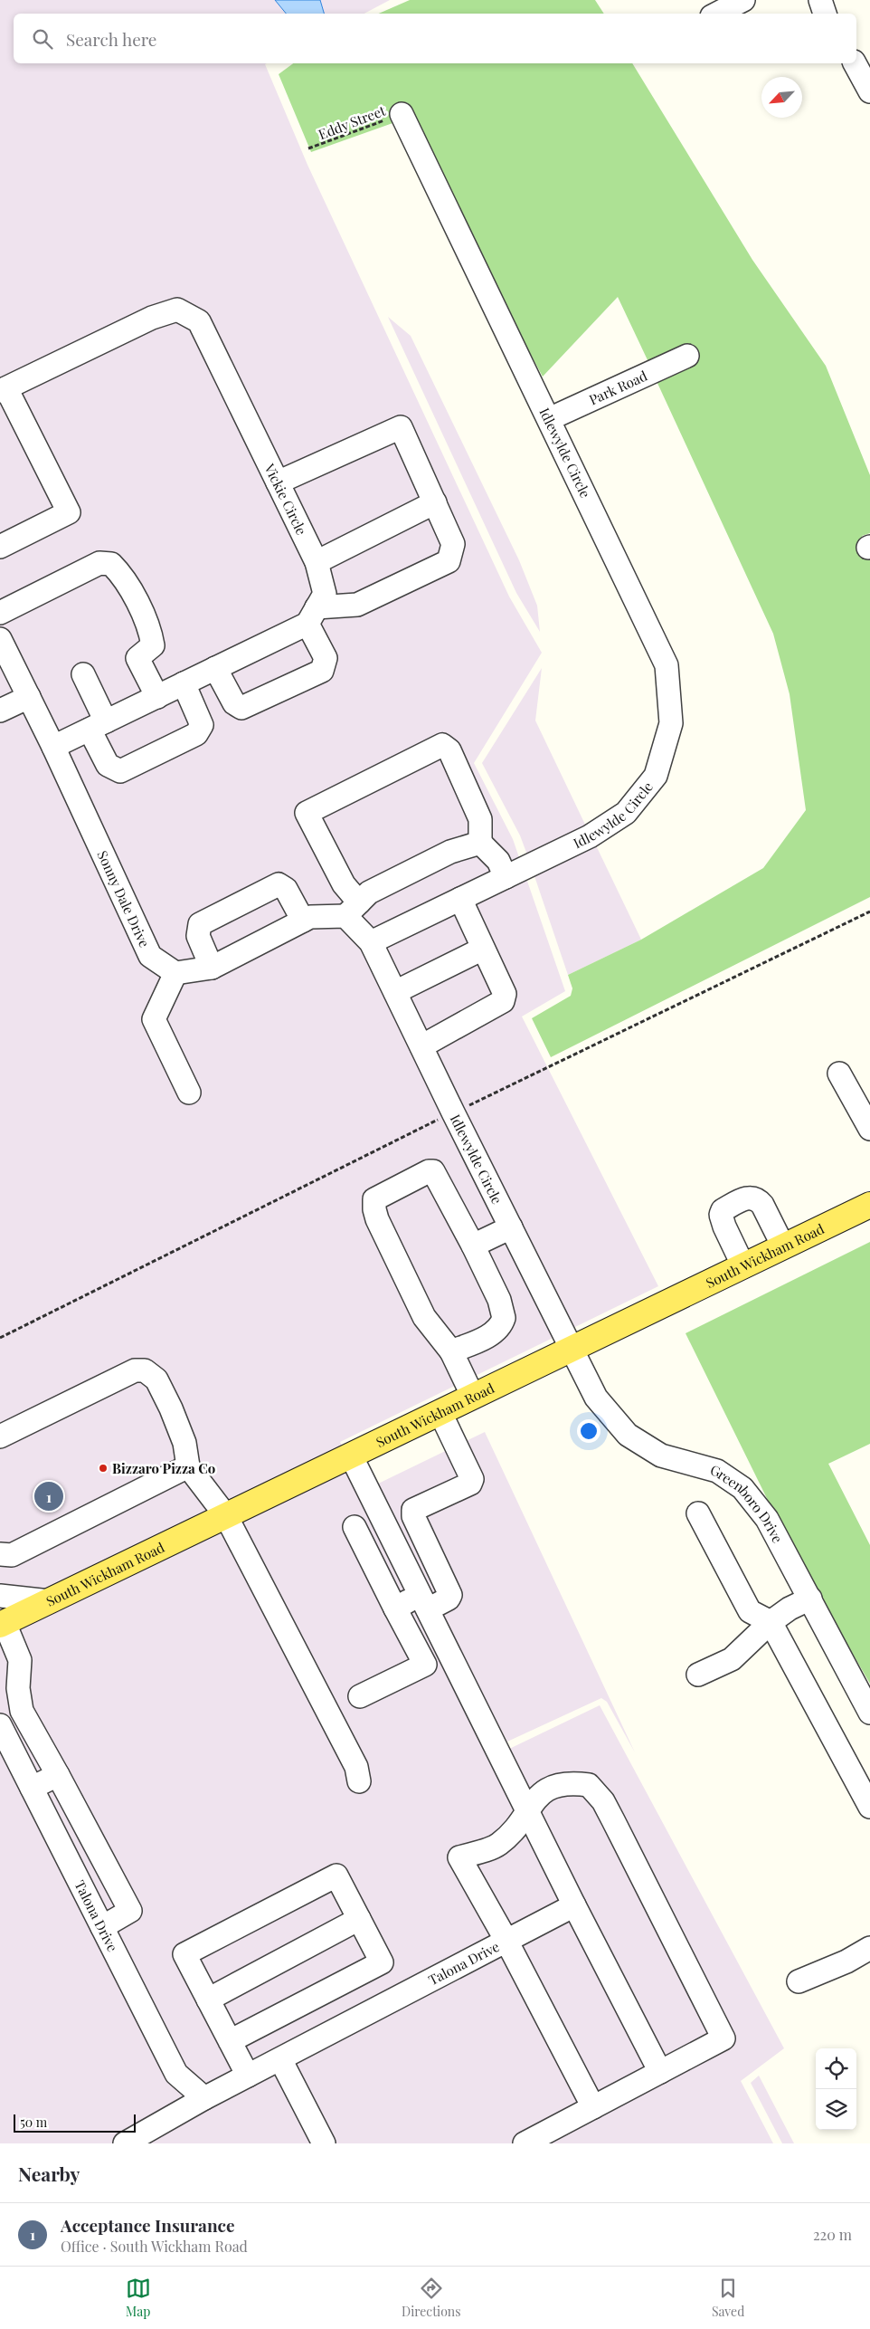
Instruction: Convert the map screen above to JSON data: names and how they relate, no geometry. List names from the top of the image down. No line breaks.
{"streets":{"main road":["South Wickham Road"],"street":["Park Road","Idlewylde Circle","Vickie Circle","Sonny Dale Drive","Greenboro Drive","Talona Drive"],"path":["Eddy Street"]},"crossings":[["Eddy Street","Idlewylde Circle"],["Park Road","Idlewylde Circle"],["Idlewylde Circle","South Wickham Road"],["Idlewylde Circle","Greenboro Drive"],["South Wickham Road","Greenboro Drive"]],"places":["Bizzaro Pizza Co"],"scale_bar":"50 m","north":"bottom left","page":{"search":"Search here","pins":"1","scale":"50 m","heading":"Nearby","list":[{"mark":"1","name":"Acceptance Insurance","note":"Office · South Wickham Road","value":"220 m"}],"nav":["Map","Directions","Saved"]}}
